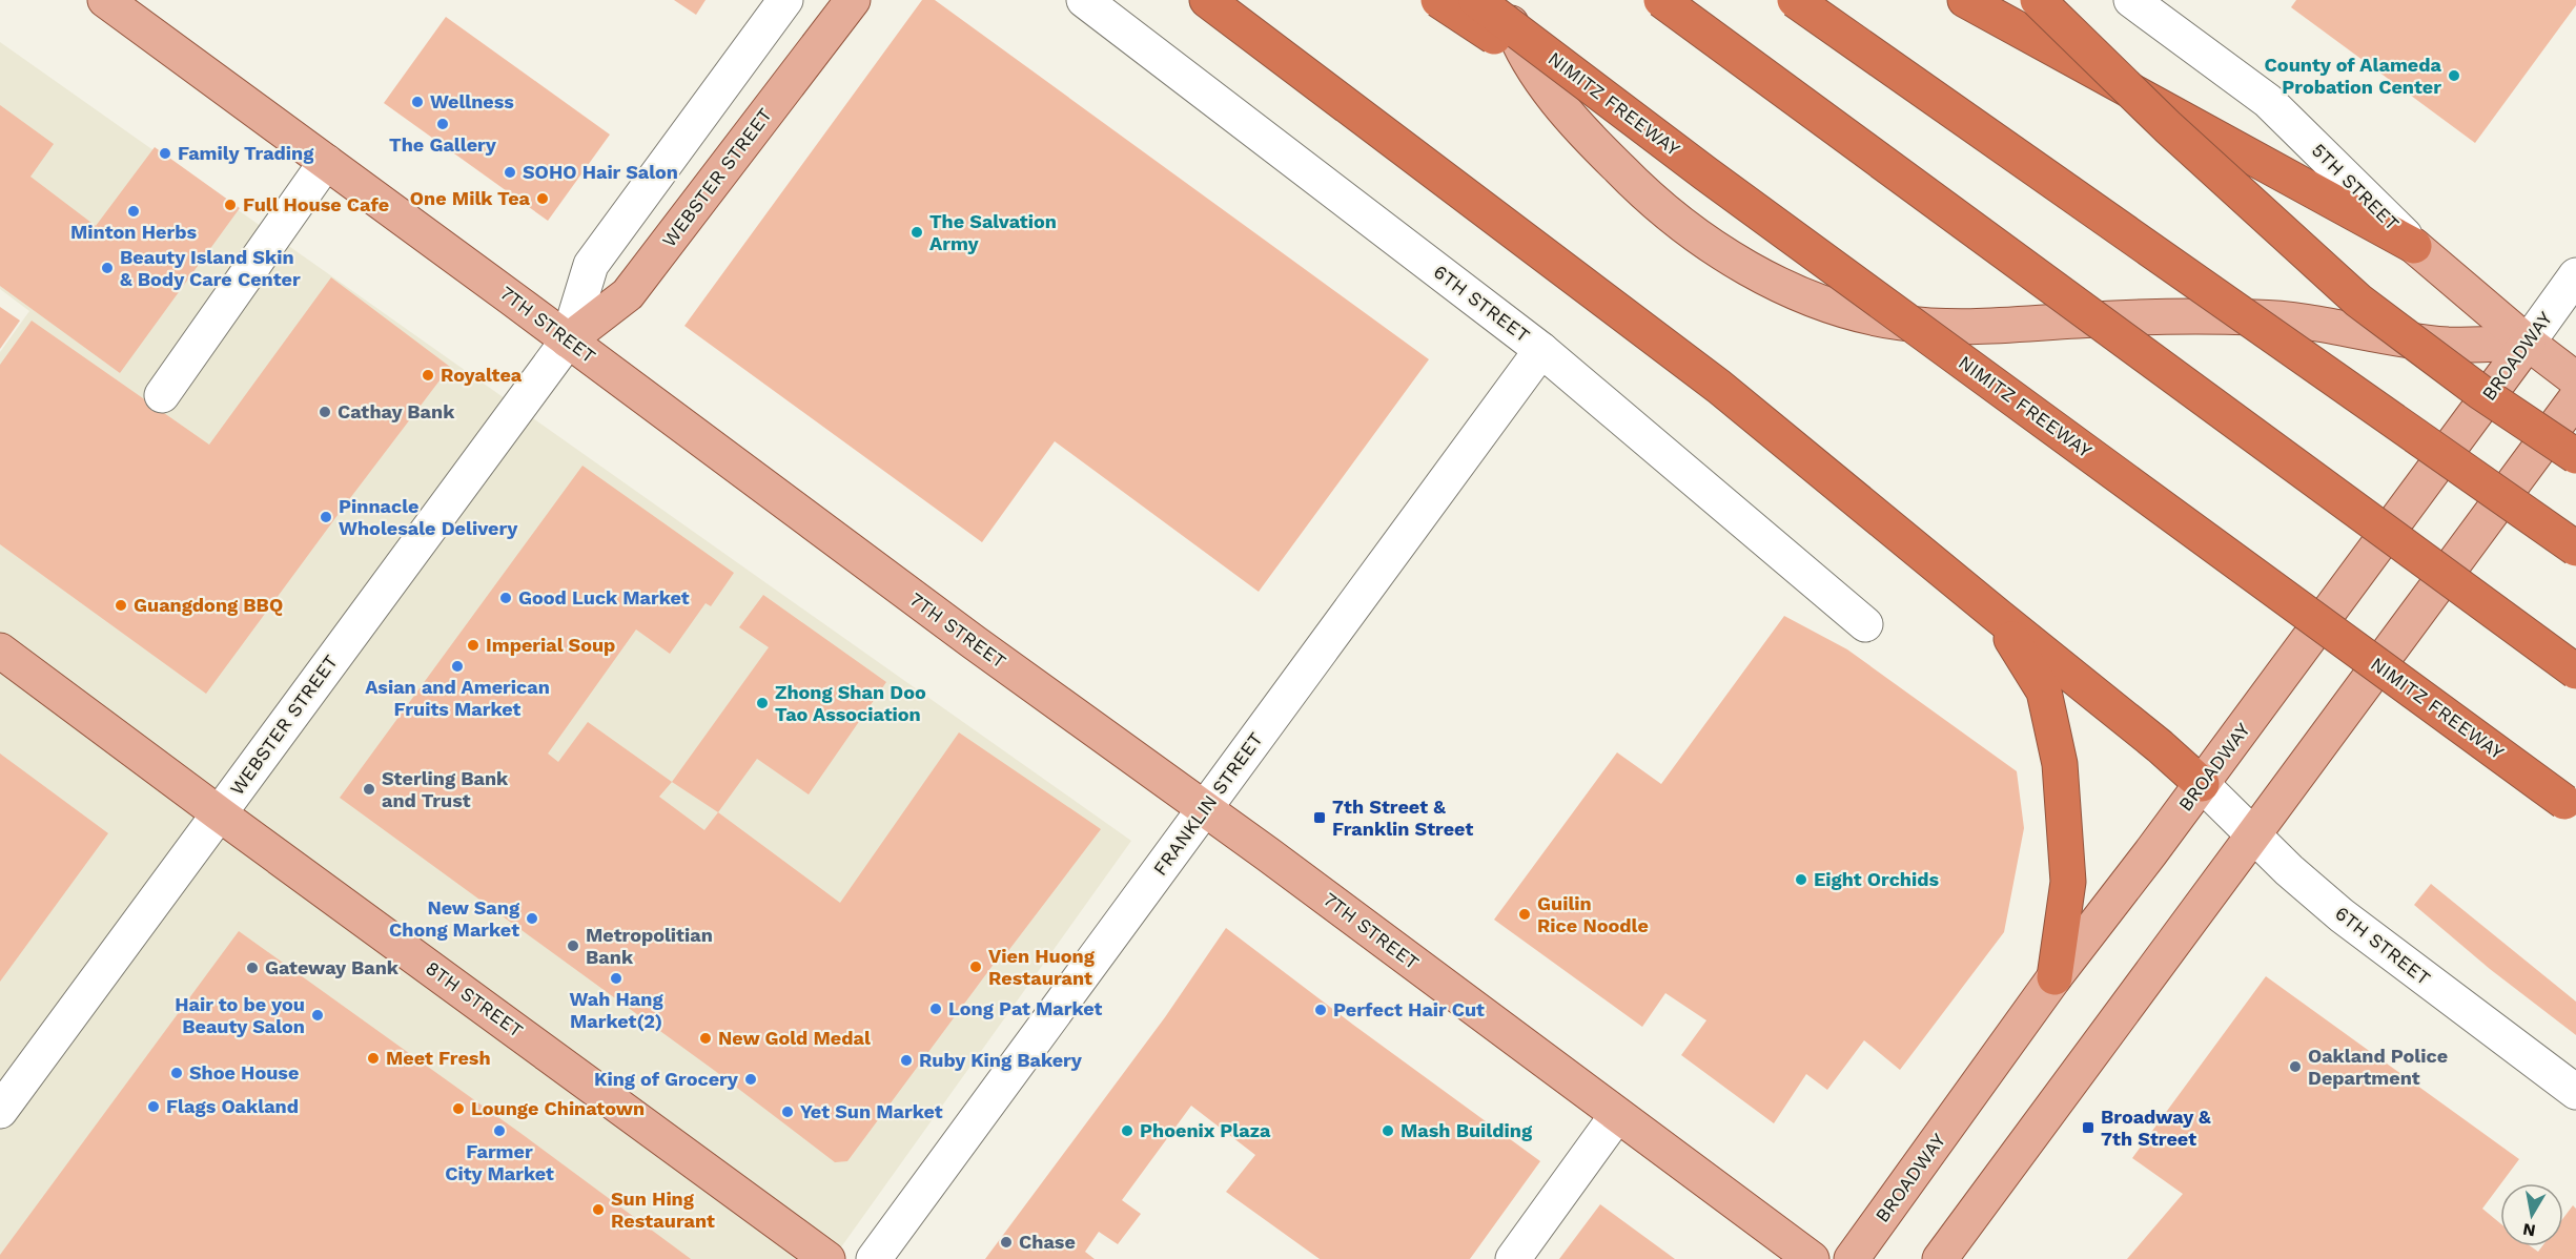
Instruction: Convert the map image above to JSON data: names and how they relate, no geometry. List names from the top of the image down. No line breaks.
{"streets":{"highway":["NIMITZ FREEWAY"],"main road":["WEBSTER STREET","5TH STREET","7TH STREET","BROADWAY","8TH STREET"],"street":["6TH STREET","FRANKLIN STREET"]},"crossings":[["WEBSTER STREET","7TH STREET"],["WEBSTER STREET","8TH STREET"],["5TH STREET","BROADWAY"],["6TH STREET","BROADWAY"],["6TH STREET","FRANKLIN STREET"],["7TH STREET","FRANKLIN STREET"]],"places":{"other":["County of Alameda Probation Center","Wellness","The Gallery","Family Trading","SOHO Hair Salon","One Milk Tea","Full House Cafe","Minton Herbs","The Salvation Army","Beauty Island Skin & Body Care Center","Royaltea","Cathay Bank","Pinnacle Wholesale Delivery","Good Luck Market","Guangdong BBQ","Imperial Soup","Asian and American Fruits Market","Zhong Shan Doo Tao Association","Sterling Bank and Trust","Eight Orchids","Guilin Rice Noodle","New Sang Chong Market","Metropolitian Bank","Vien Huong Restaurant","Gateway Bank","Wah Hang Market(2)","Long Pat Market","Perfect Hair Cut","Hair to be you Beauty Salon","New Gold Medal","Meet Fresh","Ruby King Bakery","Oakland Police Department","Shoe House","King of Grocery","Flags Oakland","Lounge Chinatown","Yet Sun Market","Farmer City Market","Phoenix Plaza","Mash Building","Sun Hing Restaurant","Chase"],"transit":["7th Street & Franklin Street","Broadway & 7th Street"]},"north":"bottom"}
